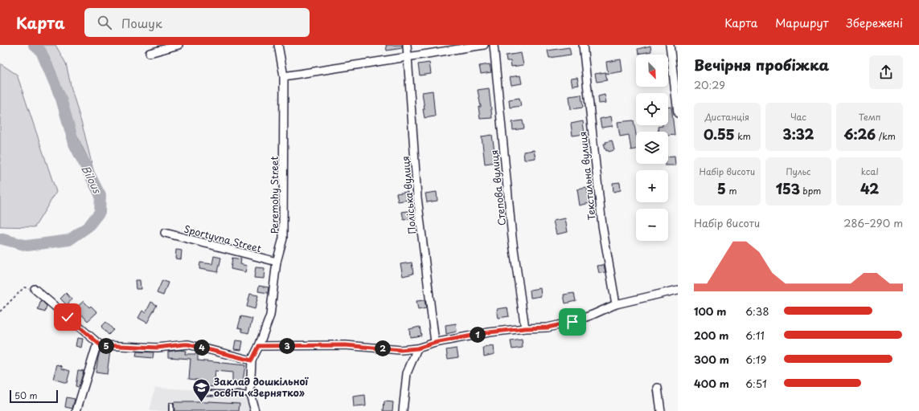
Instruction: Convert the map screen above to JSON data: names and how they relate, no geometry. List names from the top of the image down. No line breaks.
{"streets":{"street":["Текстильна вулиця","Степова вулиця","Peremohy Street","Поліська вулиця","Sportyvna Street"]},"crossings":[["Peremohy Street","Sportyvna Street"]],"water":["Bilous"],"places":{"school or university":["Заклад дошкільної освіти «Зернятко»"]},"scale_bar":"50 m","north":"bottom right","page":{"header":"Карта","search":"Пошук","nav":["Карта","Маршрут","Збережені"],"heading":["Вечірня пробіжка","20:29"],"map_buttons":["+","−"],"stats":[["Дистанція","0.55 km"],["Час","3:32"],["Темп","6:26 /km"],["Набір висоти","5 m"],["Пульс","153 bpm"],["kcal","42"]],"chart":["Набір висоти","286–290 m"],"list":[{"name":"100 m","note":"6:38"},{"name":"200 m","note":"6:11"},{"name":"300 m","note":"6:19"},{"name":"400 m","note":"6:51"}],"pins":["1","3","5","4","2"],"scale":"50 m"}}
